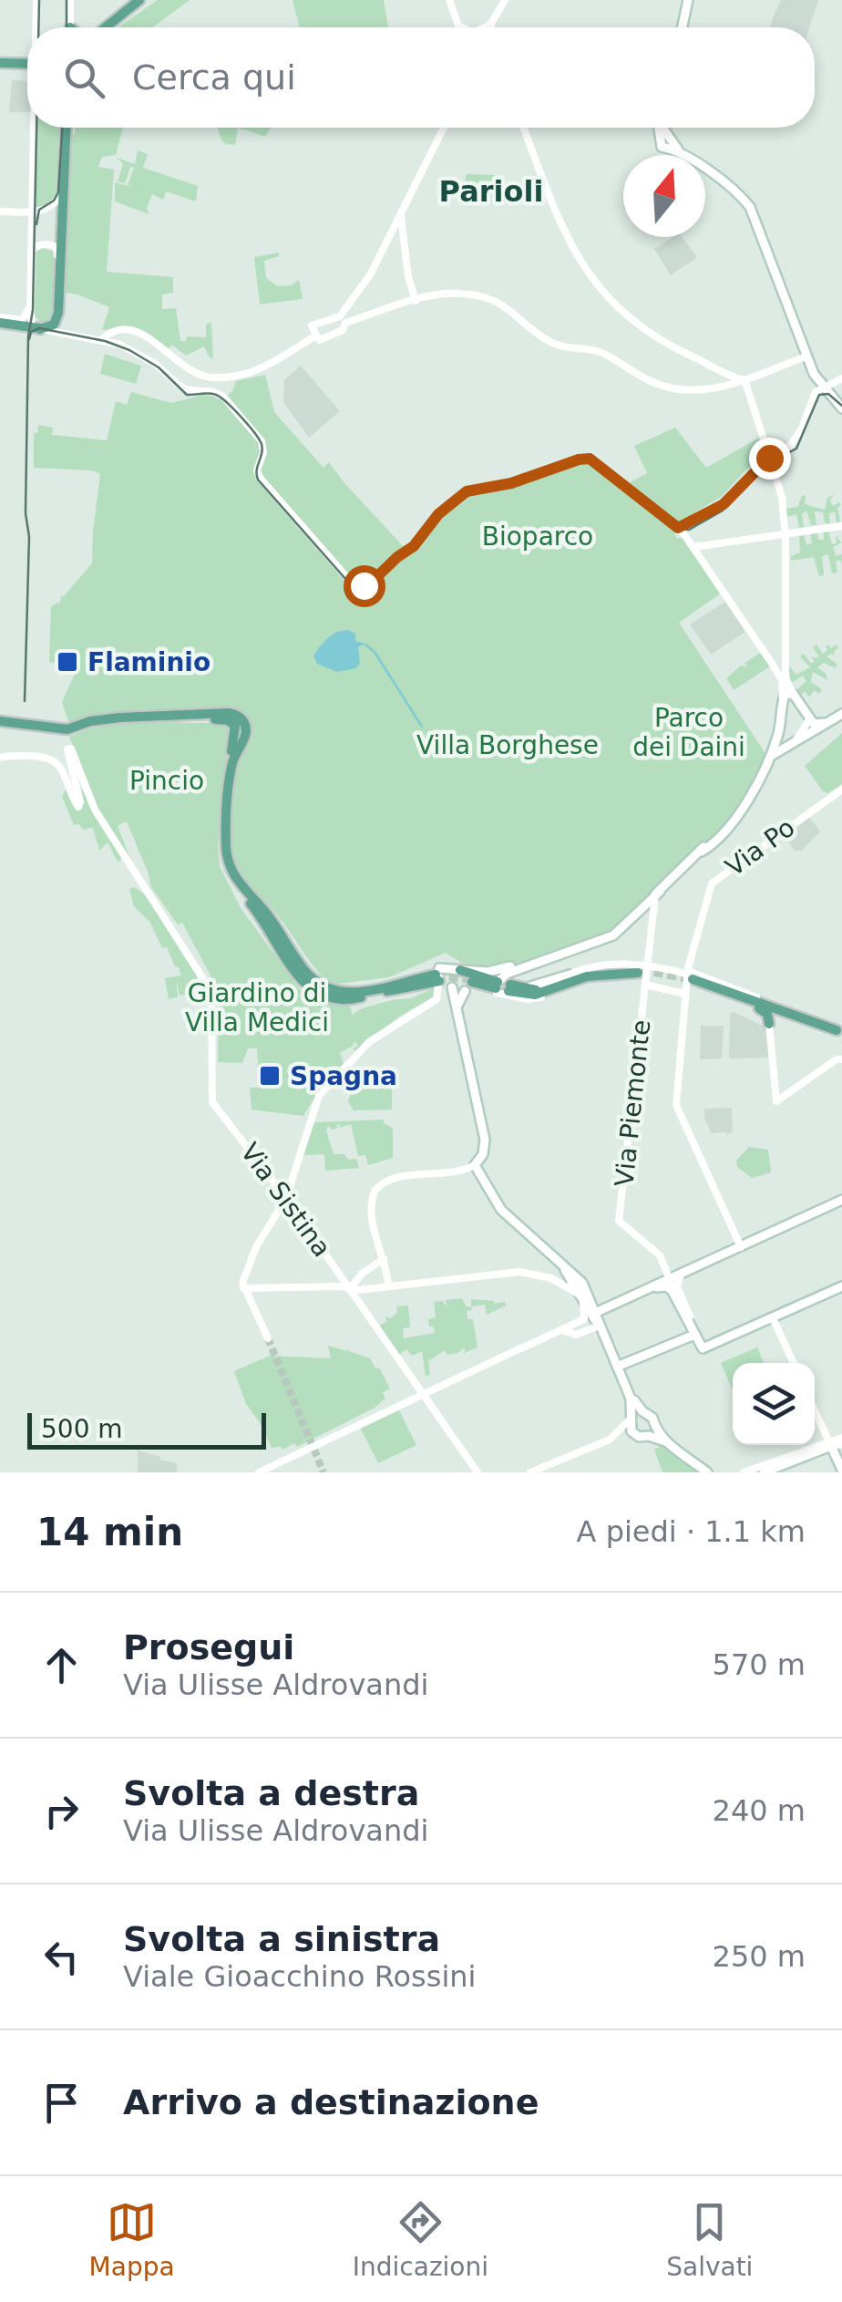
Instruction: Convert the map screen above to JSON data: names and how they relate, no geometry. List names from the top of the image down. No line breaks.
{"streets":{"street":["Via Po","Via Piemonte","Via Sistina"]},"districts":["Parioli"],"parks":["Bioparco","Parco dei Daini","Villa Borghese","Pincio","Giardino di Villa Medici"],"places":{"transit":["Flaminio","Spagna"]},"scale_bar":"500 m","north":"top","page":{"search":"Cerca qui","scale":"500 m","heading":["14 min","A piedi · 1.1 km"],"list":[["Prosegui","Via Ulisse Aldrovandi","570 m"],["Svolta a destra","Via Ulisse Aldrovandi","240 m"],["Svolta a sinistra","Viale Gioacchino Rossini","250 m"],"Arrivo a destinazione"],"nav":["Mappa","Indicazioni","Salvati"]}}
